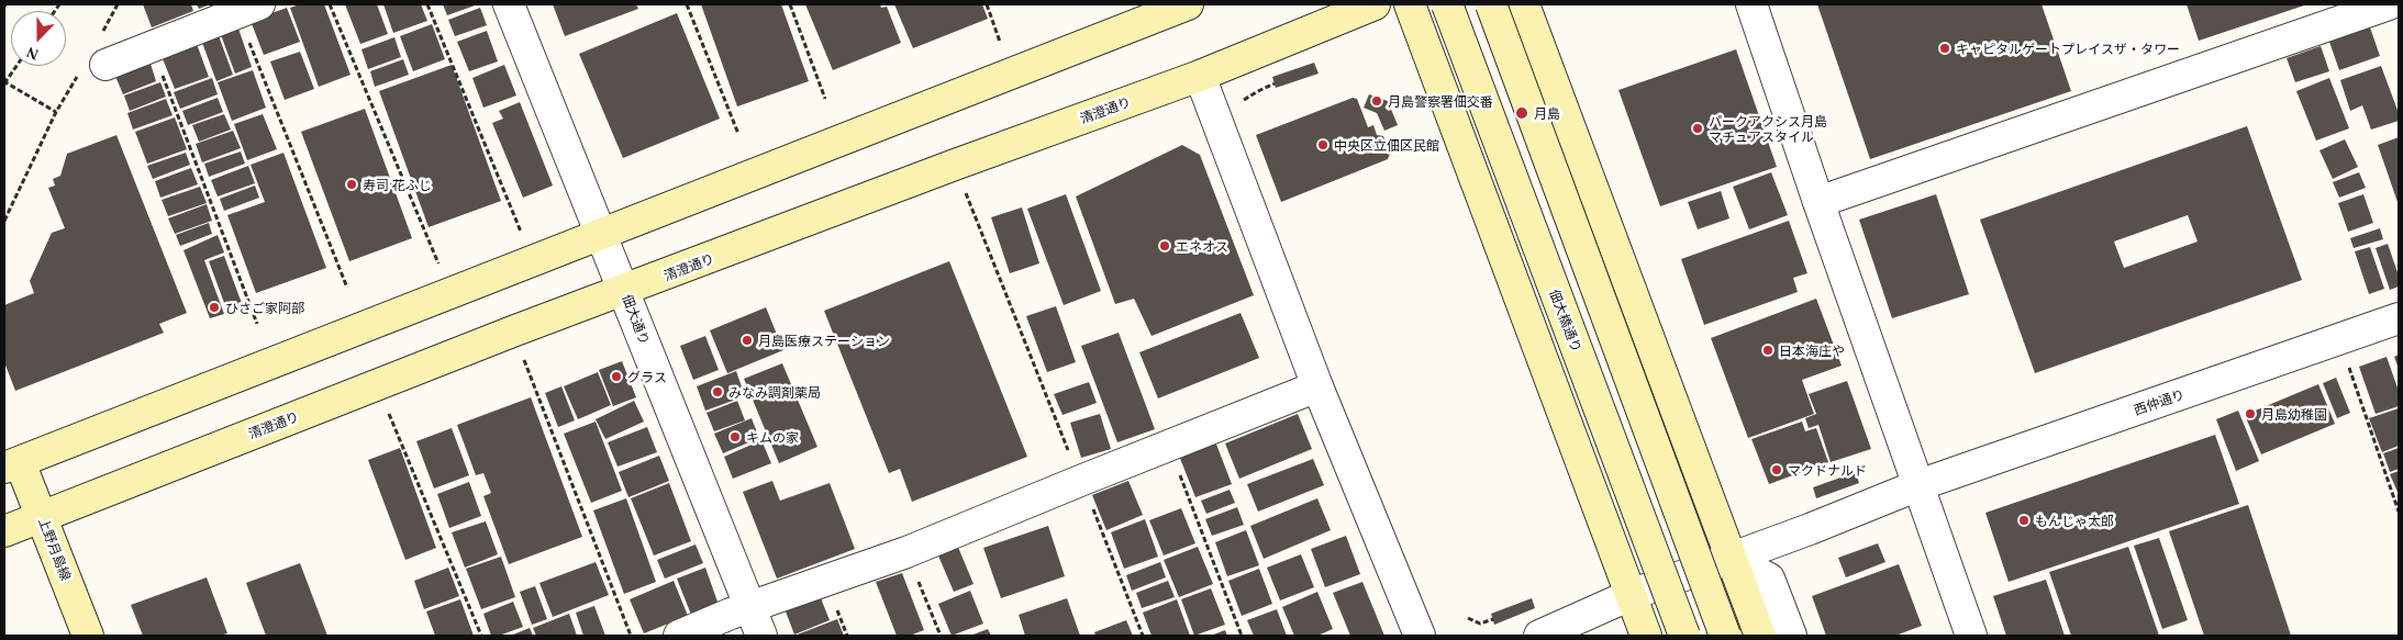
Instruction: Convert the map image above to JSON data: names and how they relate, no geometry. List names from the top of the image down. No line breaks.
{"streets":{"main road":["清澄通り","佃大橋通り","上野月島線"],"street":["佃大通り","西仲通り"]},"crossings":[["清澄通り","佃大通り"],["清澄通り","上野月島線"]],"places":["キャピタルゲートプレイスザ・タワー","月島警察署佃交番","月島","パークアクシス月島 マチュアスタイル","中央区立佃区民館","寿司 花ふじ","エネオス","ひさご家阿部","月島医療ステーション","日本海庄や","グラス","みなみ調剤薬局","月島幼稚園","キムの家","マクドナルド","もんじゃ太郎"],"north":"bottom"}
